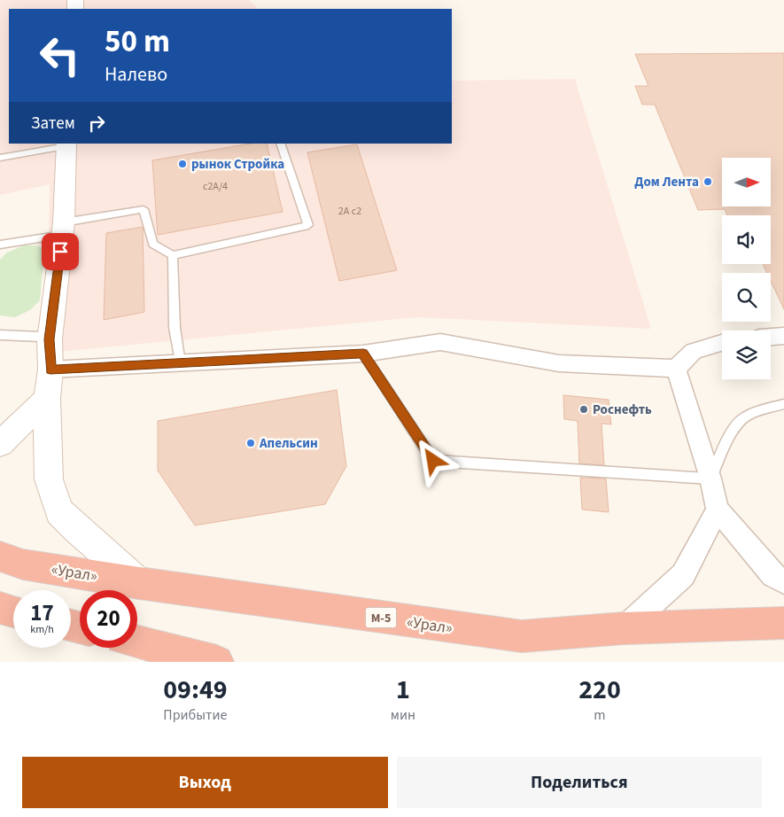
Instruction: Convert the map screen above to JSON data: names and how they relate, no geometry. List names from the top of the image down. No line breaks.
{"streets":{"highway":["«Урал»","М-5"]},"places":["рынок Стройка","Дом Лента","Роснефть","Апельсин"],"house_numbers":["с2А/4","2А с2"],"north":"right","page":{"turn":["50 m","Налево"],"then":"Затем","speed":"17 km/h","limit":"20","eta":["09:49","Прибытие","1","мин","220","m"],"buttons":["Выход","Поделиться"]}}
